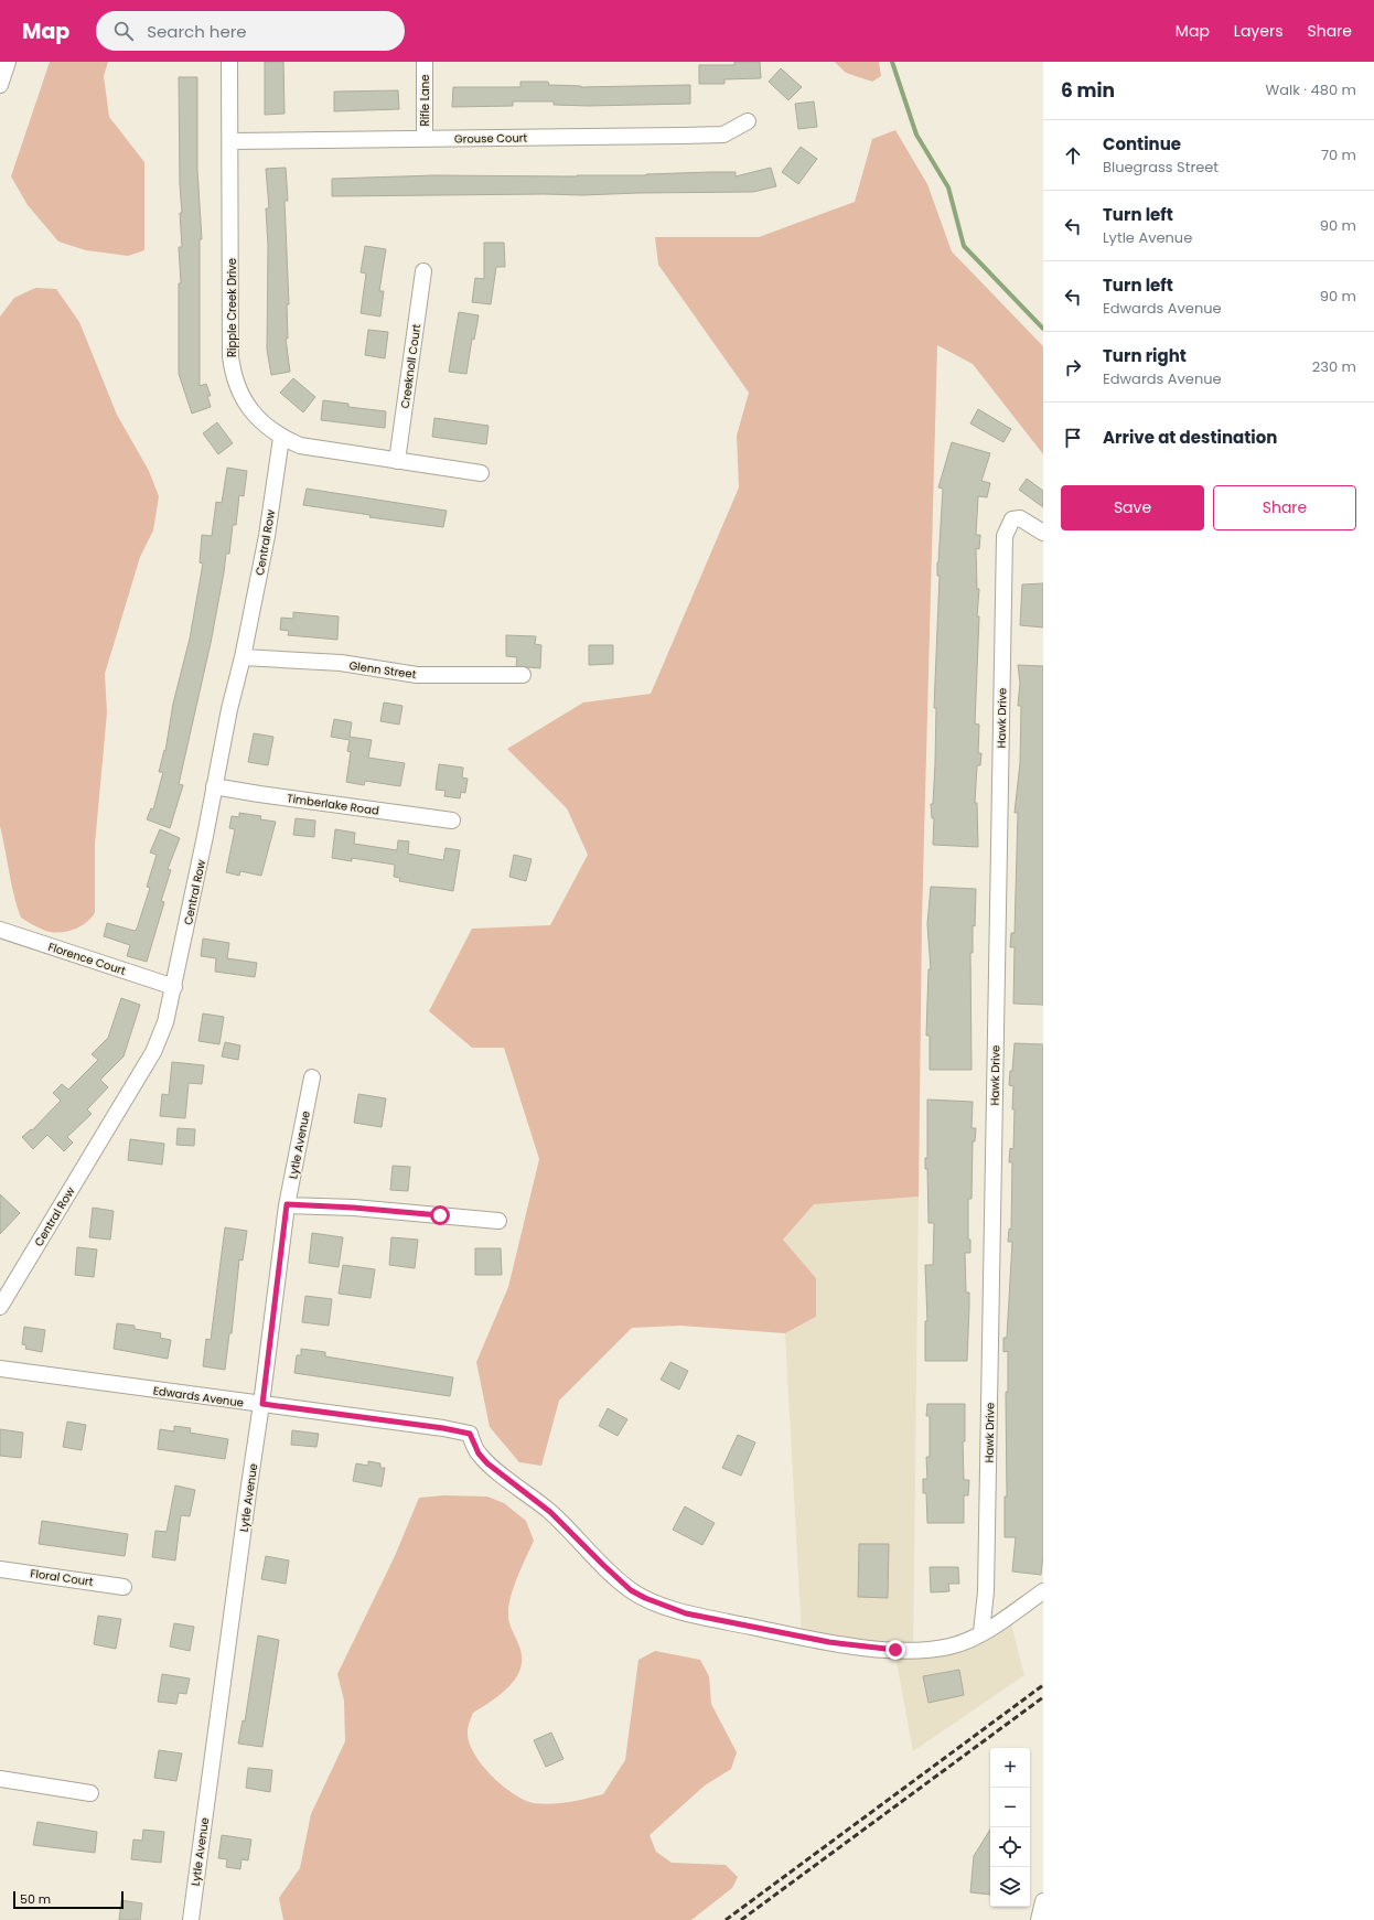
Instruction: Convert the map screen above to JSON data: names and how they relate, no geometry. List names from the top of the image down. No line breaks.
{"streets":{"street":["Rifle Lane","Grouse Court","Ripple Creek Drive","Creeknoll Court","Central Row","Glenn Street","Hawk Drive","Timberlake Road","Florence Court","Lytle Avenue","Edwards Avenue","Floral Court"]},"crossings":[["Rifle Lane","Grouse Court"],["Grouse Court","Ripple Creek Drive"],["Ripple Creek Drive","Creeknoll Court"],["Ripple Creek Drive","Central Row"],["Central Row","Glenn Street"],["Central Row","Timberlake Road"],["Central Row","Florence Court"],["Hawk Drive","Edwards Avenue"],["Lytle Avenue","Edwards Avenue"]],"scale_bar":"50 m","page":{"header":"Map","search":"Search here","nav":["Map","Layers","Share"],"heading":["6 min","Walk · 480 m"],"list":[["Continue","Bluegrass Street","70 m"],["Turn left","Lytle Avenue","90 m"],["Turn left","Edwards Avenue","90 m"],["Turn right","Edwards Avenue","230 m"],"Arrive at destination"],"buttons":["Save","Share"],"map_buttons":["+","−"],"scale":"50 m"}}
